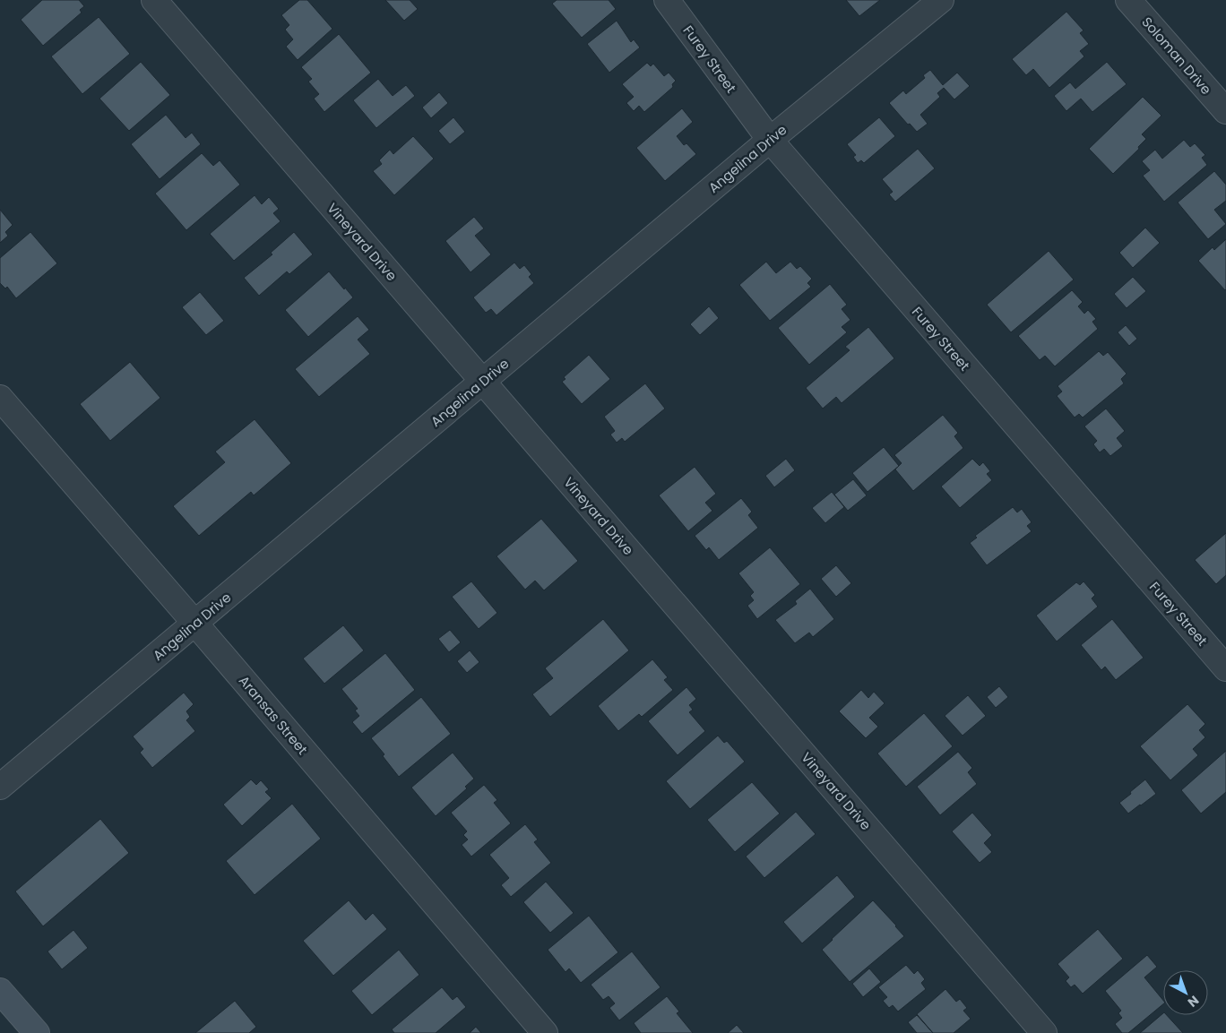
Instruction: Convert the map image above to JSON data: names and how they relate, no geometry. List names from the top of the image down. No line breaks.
{"streets":{"street":["Soloman Drive","Furey Street","Angelina Drive","Vineyard Drive","Aransas Street"]},"crossings":[["Furey Street","Angelina Drive"],["Angelina Drive","Vineyard Drive"],["Angelina Drive","Aransas Street"]],"north":"bottom right"}
